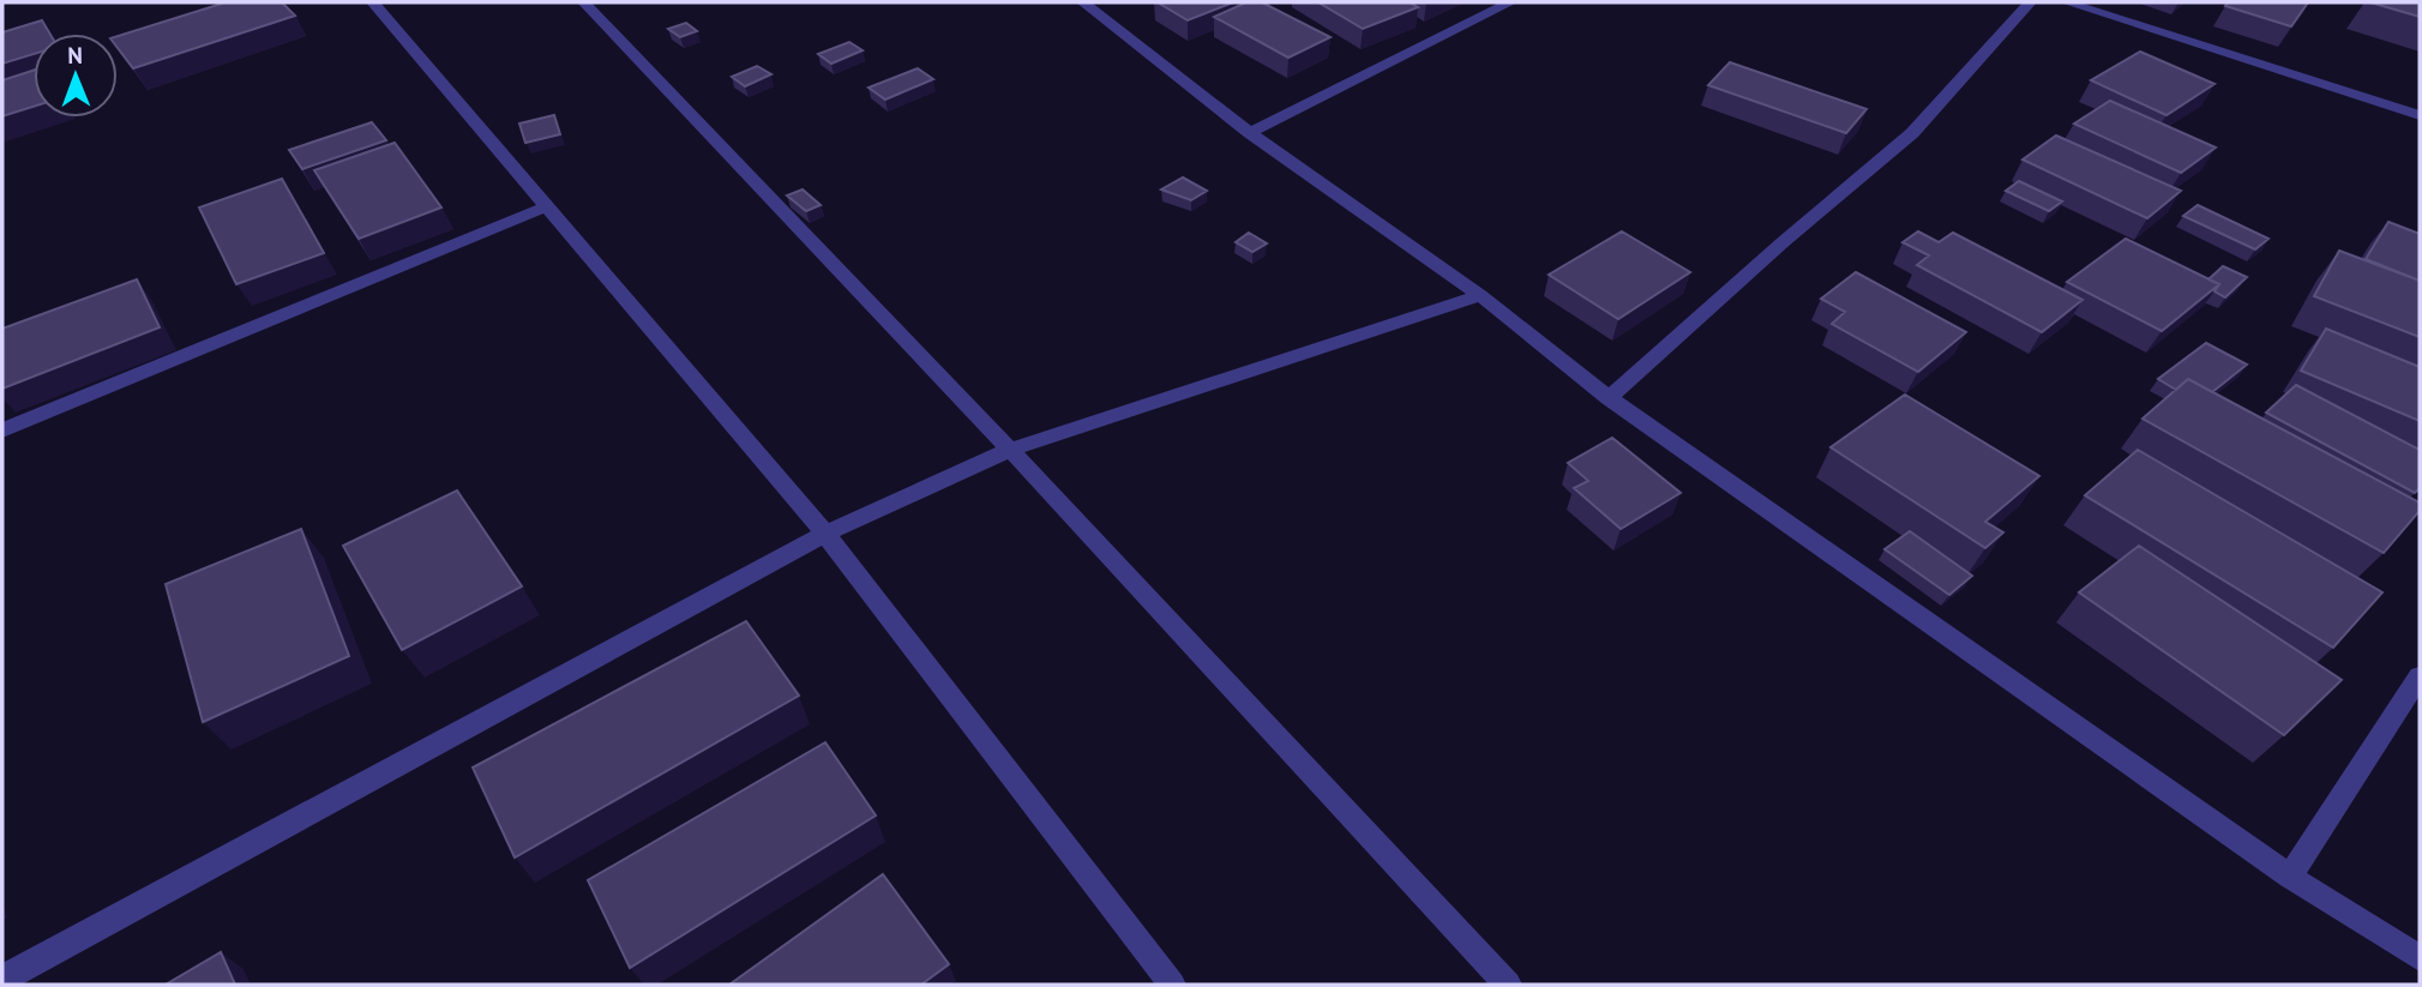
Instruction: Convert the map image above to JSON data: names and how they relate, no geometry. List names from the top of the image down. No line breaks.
{"north":"top"}
